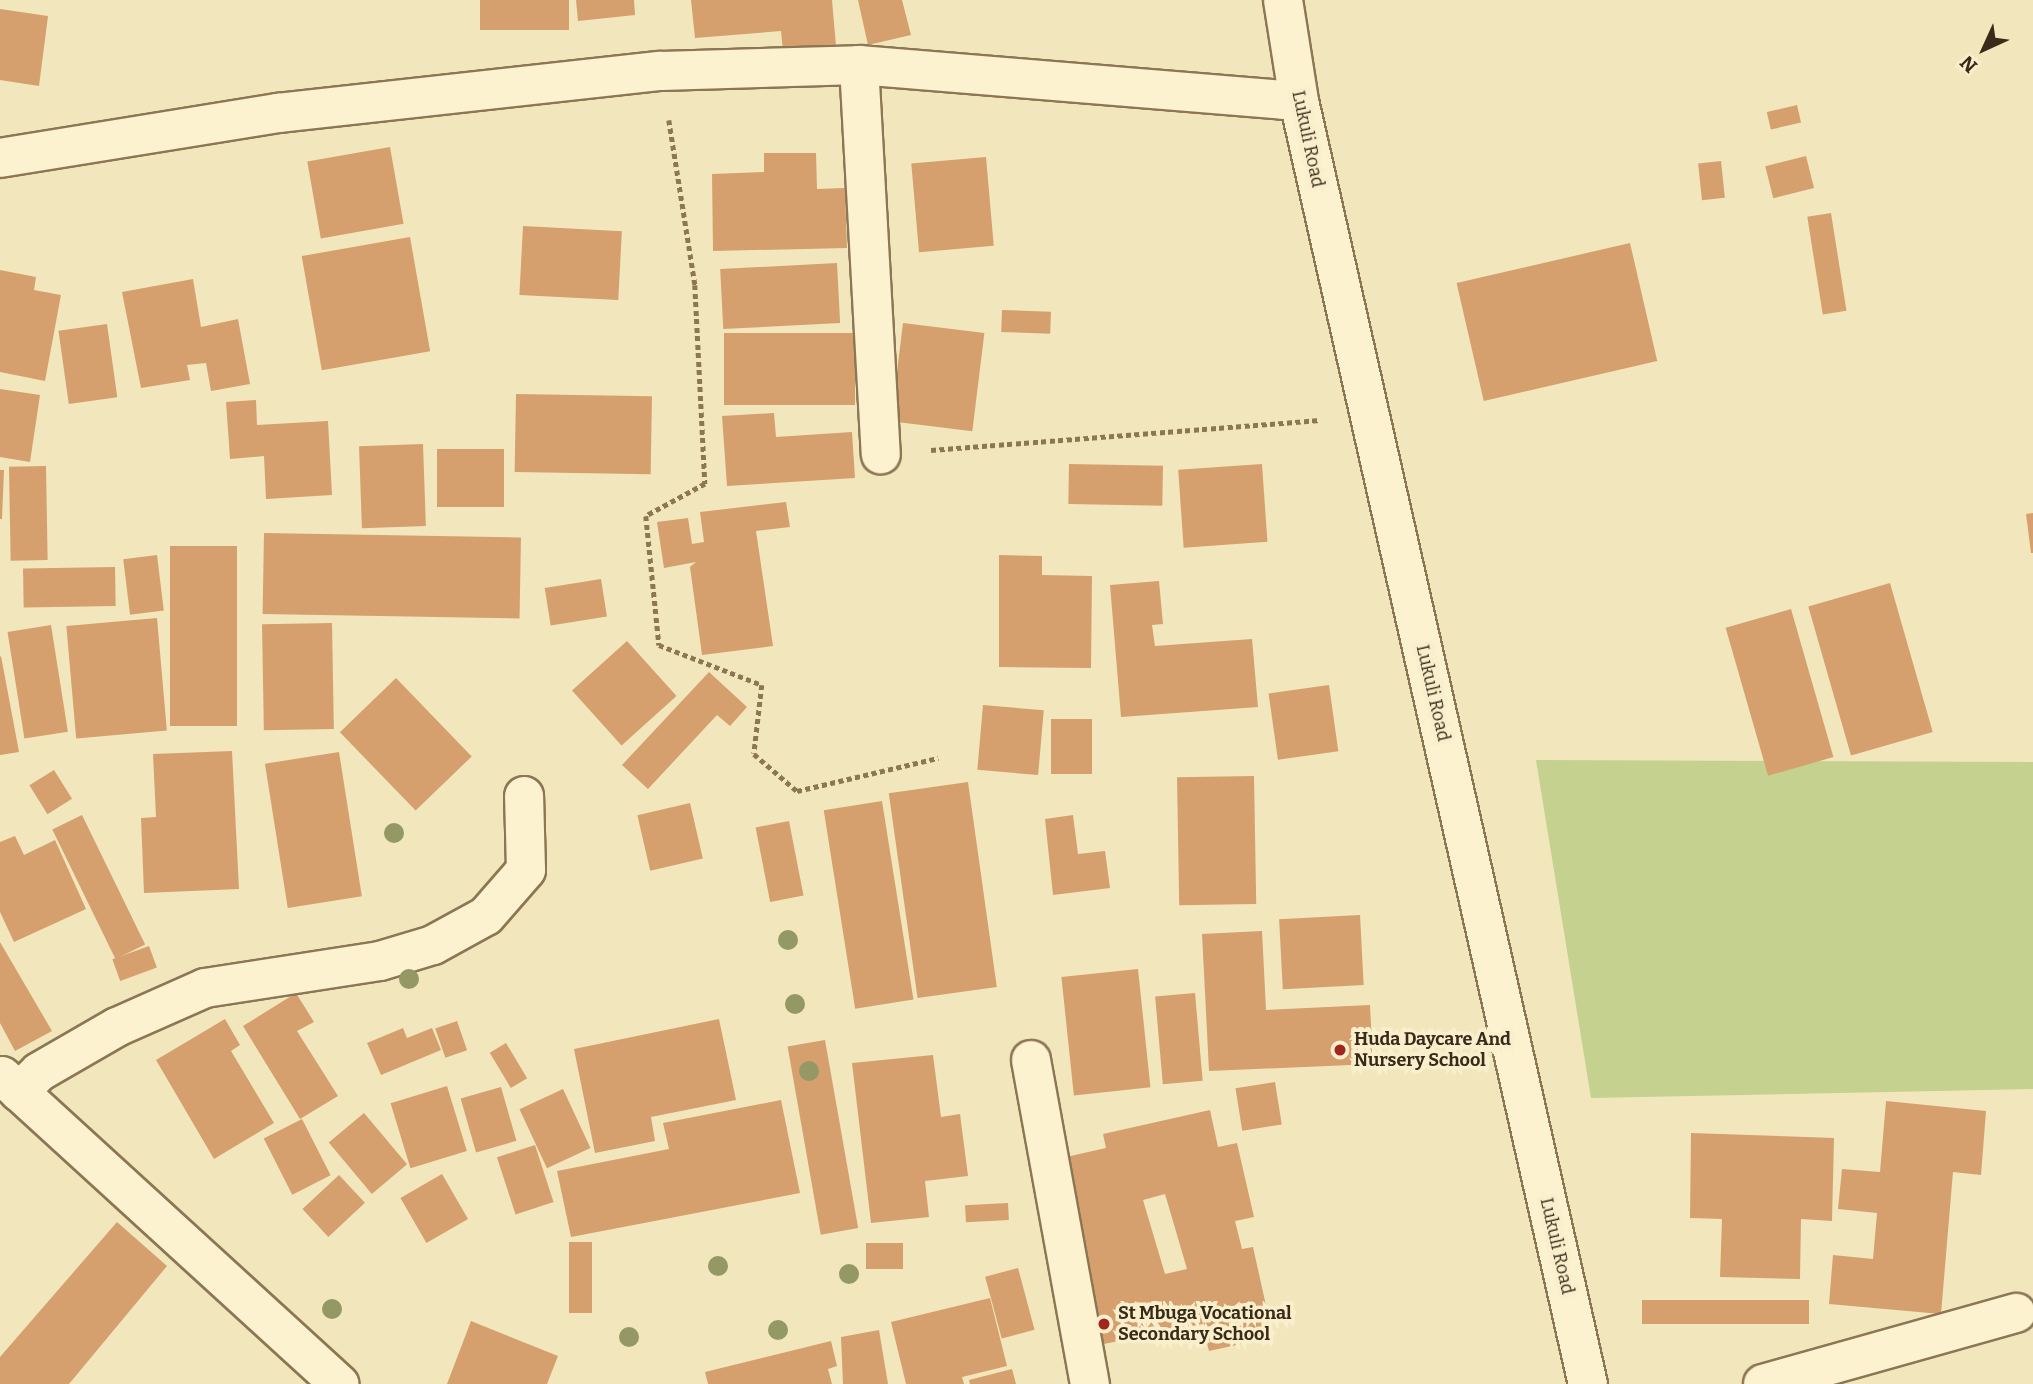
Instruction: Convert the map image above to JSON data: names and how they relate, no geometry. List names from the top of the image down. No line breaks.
{"streets":{"street":["Lukuli Road"]},"places":["Huda Daycare And Nursery School","St Mbuga Vocational Secondary School"],"north":"bottom left"}
